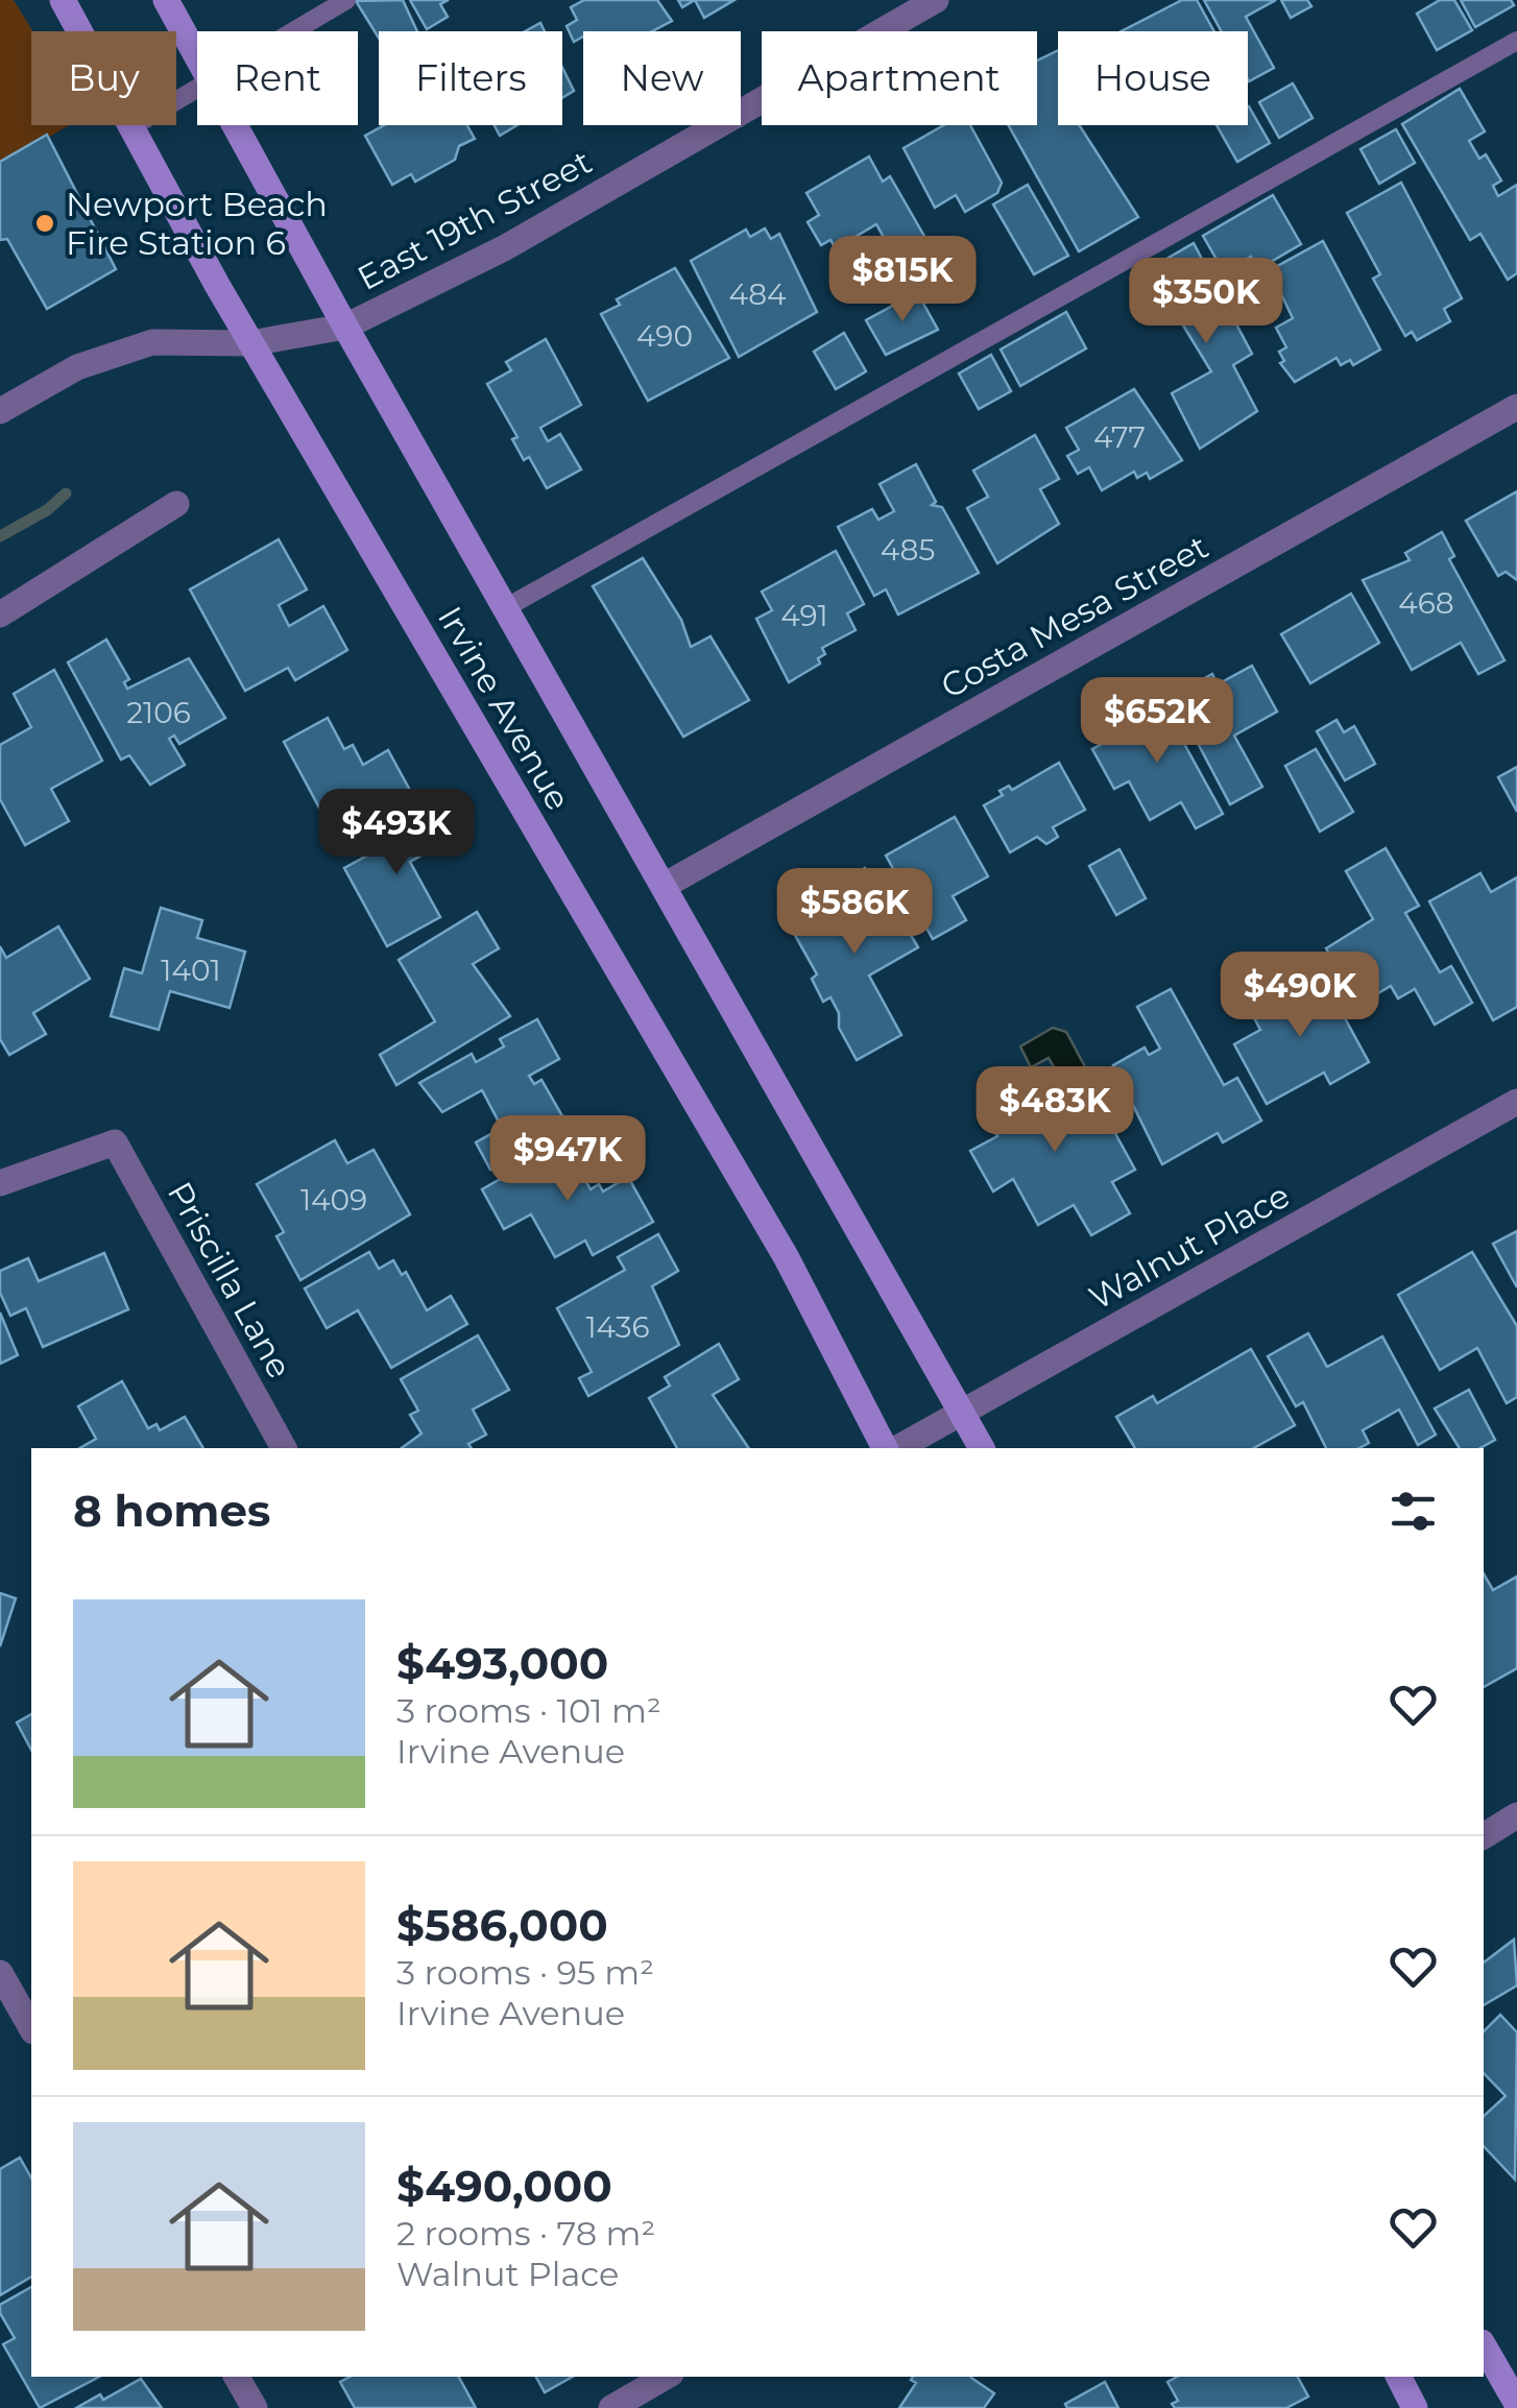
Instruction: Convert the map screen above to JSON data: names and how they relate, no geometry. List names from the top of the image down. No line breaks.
{"streets":{"main road":["Irvine Avenue"],"street":["East 19th Street","Costa Mesa Street","Walnut Place","Priscilla Lane"]},"crossings":[["East 19th Street","Irvine Avenue"],["Costa Mesa Street","Irvine Avenue"],["Irvine Avenue","Walnut Place"]],"places":["Newport Beach Fire Station 6"],"house_numbers":["484","490","477","485","468","491","2106","1401","1409","1436"],"page":{"chip":["Buy","Rent","Filters","New","Apartment","House"],"price":["$815K","$350K","$652K","$493K","$586K","$490K","$483K","$947K"],"heading":"8 homes","list":[{"name":"$493,000","note":"3 rooms · 101 m² · Irvine Avenue"},{"name":"$586,000","note":"3 rooms · 95 m² · Irvine Avenue"},{"name":"$490,000","note":"2 rooms · 78 m² · Walnut Place"}]}}
